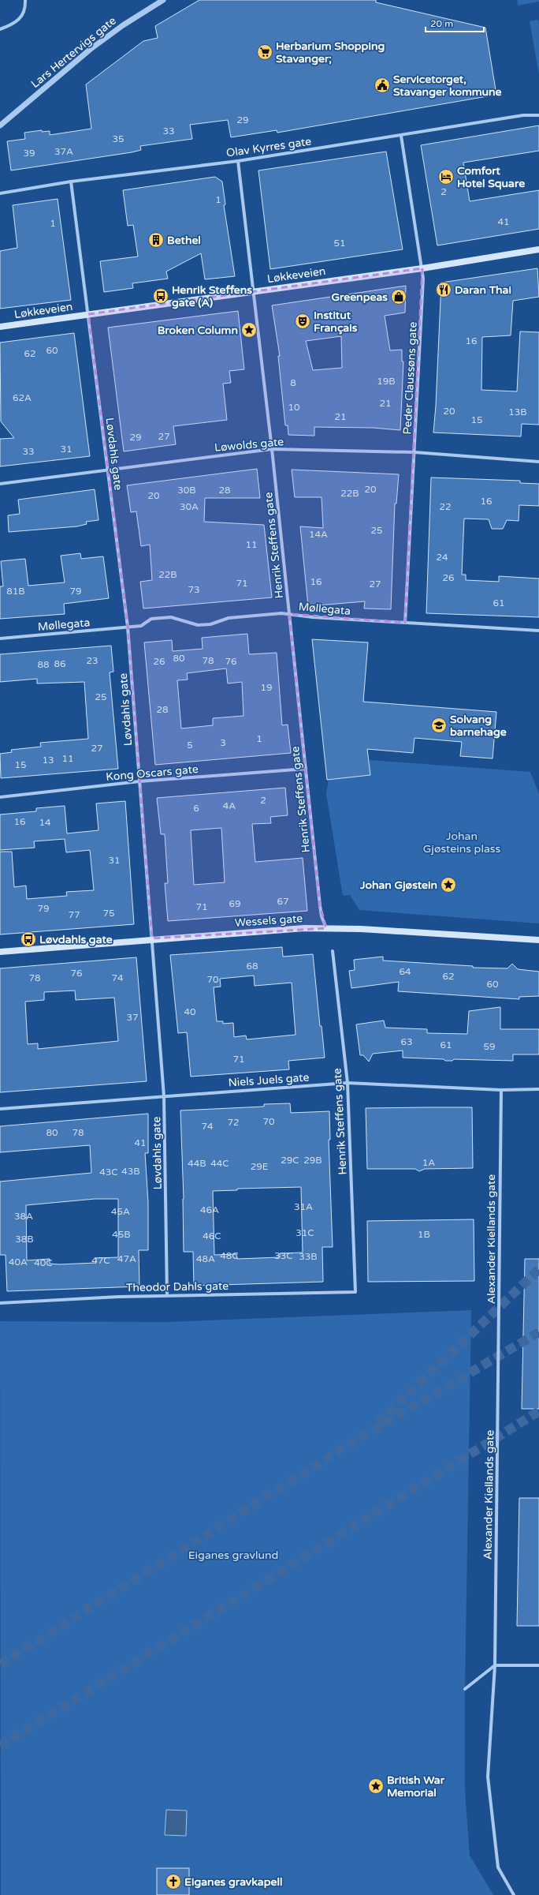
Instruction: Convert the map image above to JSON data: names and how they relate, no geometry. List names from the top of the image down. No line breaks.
{"streets":{"main road":["Løkkeveien","Wessels gate"],"street":["Lars Hertervigs gate","Olav Kyrres gate","Peder Claussøns gate","Løwolds gate","Løvdahls gate","Henrik Steffens gate","Møllegata","Kong Oscars gate","Niels Juels gate","Alexander Kiellands gate","Theodor Dahls gate"]},"crossings":[["Olav Kyrres gate","Peder Claussøns gate"],["Olav Kyrres gate","Løvdahls gate"],["Olav Kyrres gate","Henrik Steffens gate"],["Løkkeveien","Peder Claussøns gate"],["Løkkeveien","Løvdahls gate"],["Løkkeveien","Henrik Steffens gate"],["Peder Claussøns gate","Løwolds gate"],["Peder Claussøns gate","Møllegata"],["Løwolds gate","Løvdahls gate"],["Løwolds gate","Henrik Steffens gate"],["Løvdahls gate","Møllegata"],["Løvdahls gate","Kong Oscars gate"],["Løvdahls gate","Wessels gate"],["Løvdahls gate","Niels Juels gate"],["Løvdahls gate","Theodor Dahls gate"],["Henrik Steffens gate","Møllegata"],["Henrik Steffens gate","Kong Oscars gate"],["Henrik Steffens gate","Wessels gate"],["Henrik Steffens gate","Niels Juels gate"],["Henrik Steffens gate","Theodor Dahls gate"],["Niels Juels gate","Alexander Kiellands gate"]],"parks":["Johan Gjøsteins plass","Eiganes gravlund"],"places":{"supermarket":["Herbarium Shopping Stavanger;"],"public building":["Servicetorget, Stavanger kommune"],"hotel":["Comfort Hotel Square"],"building":["Bethel"],"restaurant":["Daran Thai"],"bus stop":["Henrik Steffens gate (A)","Løvdahls gate"],"shop":["Greenpeas"],"theatre":["Institut Français"],"place":["Broken Column","Johan Gjøstein","British War Memorial"],"school or university":["Solvang barnehage"],"church":["Eiganes gravkapell"]},"house_numbers":["29","33","35","37A","39","2","1","41","1","51","16","60","62","19B","8","62A","21","10","20","13B","21","15","27","29","31","33","20","30B","28","22B","20","16","30A","22","25","14A","11","24","22B","26","16","71","27","73","81B","79","61","80","23","78","26","76","86","88","19","25","28","1","3","5","27","11","13","15","2","4A","6","16","14","31","67","69","71","79","75","77","68","64","76","62","78","74","70","60","40","37","63","61","59","71","70","72","74","80","78","41","29C","29B","1A","44B","44C","29E","43B","43C","31A","46A","45A","38A","31C","45B","1B","46C","38B","48C","33C","33B","47A","48A","47C","40A","40C"],"scale_bar":"20 m"}
